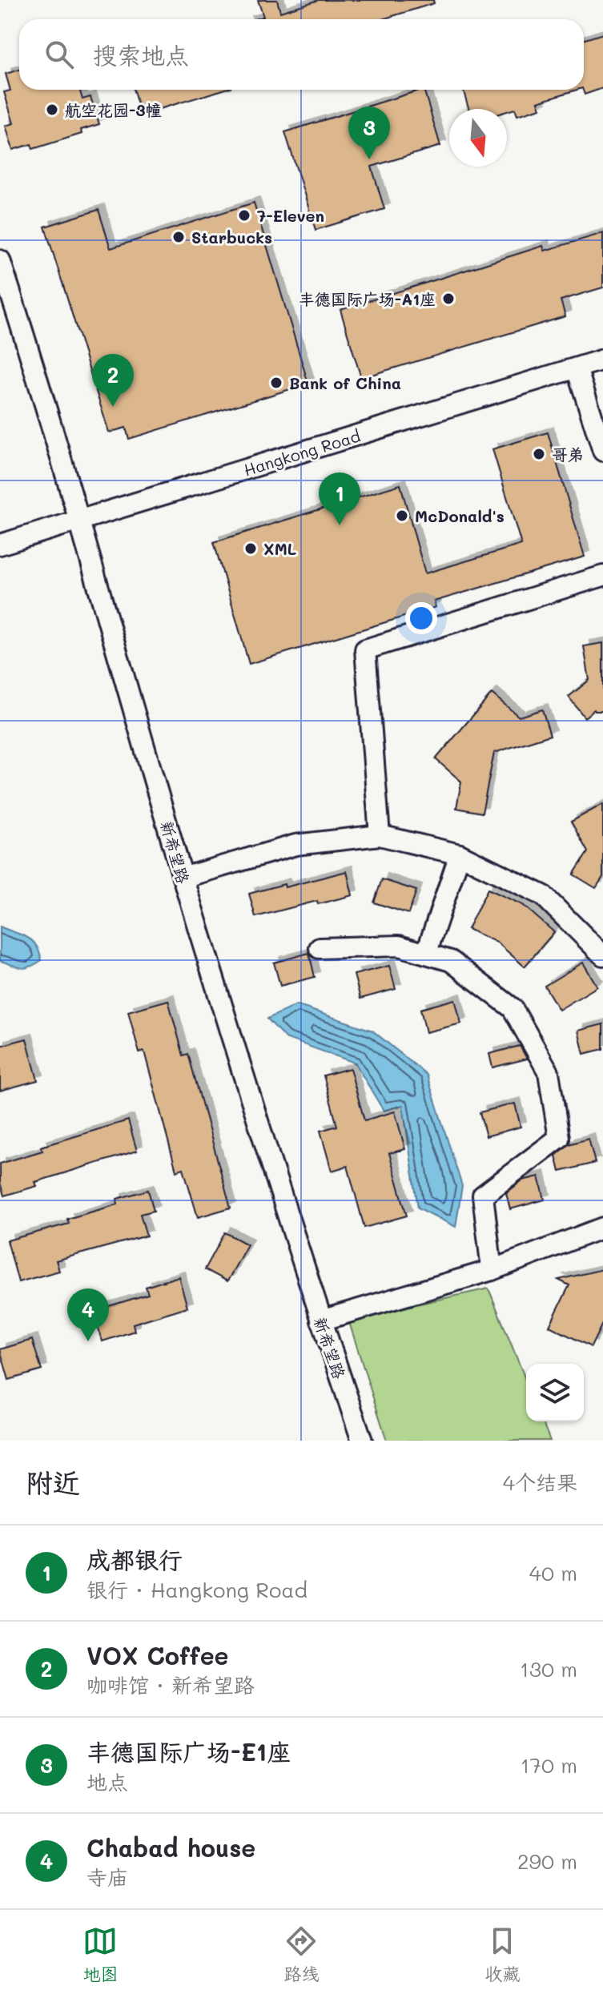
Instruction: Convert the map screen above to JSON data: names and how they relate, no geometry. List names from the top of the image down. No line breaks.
{"streets":{"street":["Hangkong Road","新希望路"]},"crossings":[["Hangkong Road","新希望路"]],"places":["航空花园-3幢","7-Eleven","Starbucks","丰德国际广场-A1座","Bank of China","哥弟","McDonald's","XML"],"north":"bottom","page":{"search":"搜索地点","pins":["3","2","1","4"],"heading":["附近","4个结果"],"list":[{"mark":"1","name":"成都银行","note":"银行 · Hangkong Road","value":"40 m"},{"mark":"2","name":"VOX Coffee","note":"咖啡馆 · 新希望路","value":"130 m"},{"mark":"3","name":"丰德国际广场-E1座","note":"地点","value":"170 m"},{"mark":"4","name":"Chabad house","note":"寺庙","value":"290 m"}],"nav":["地图","路线","收藏"]}}
